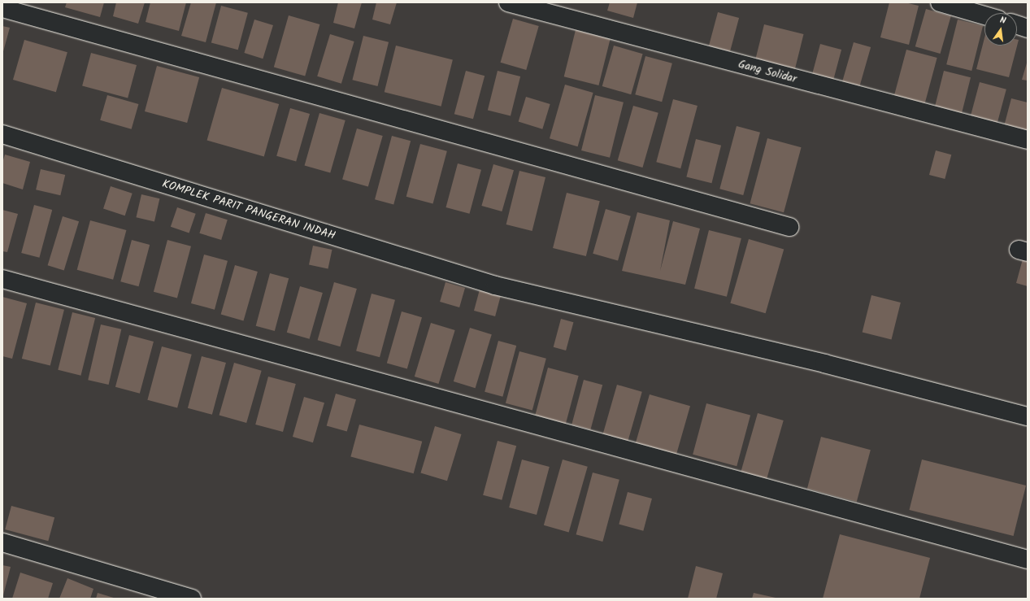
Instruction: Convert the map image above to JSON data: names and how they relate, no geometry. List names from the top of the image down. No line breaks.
{"streets":{"street":["Gang Solidar","KOMPLEK PARIT PANGERAN INDAH"]},"north":"top"}
